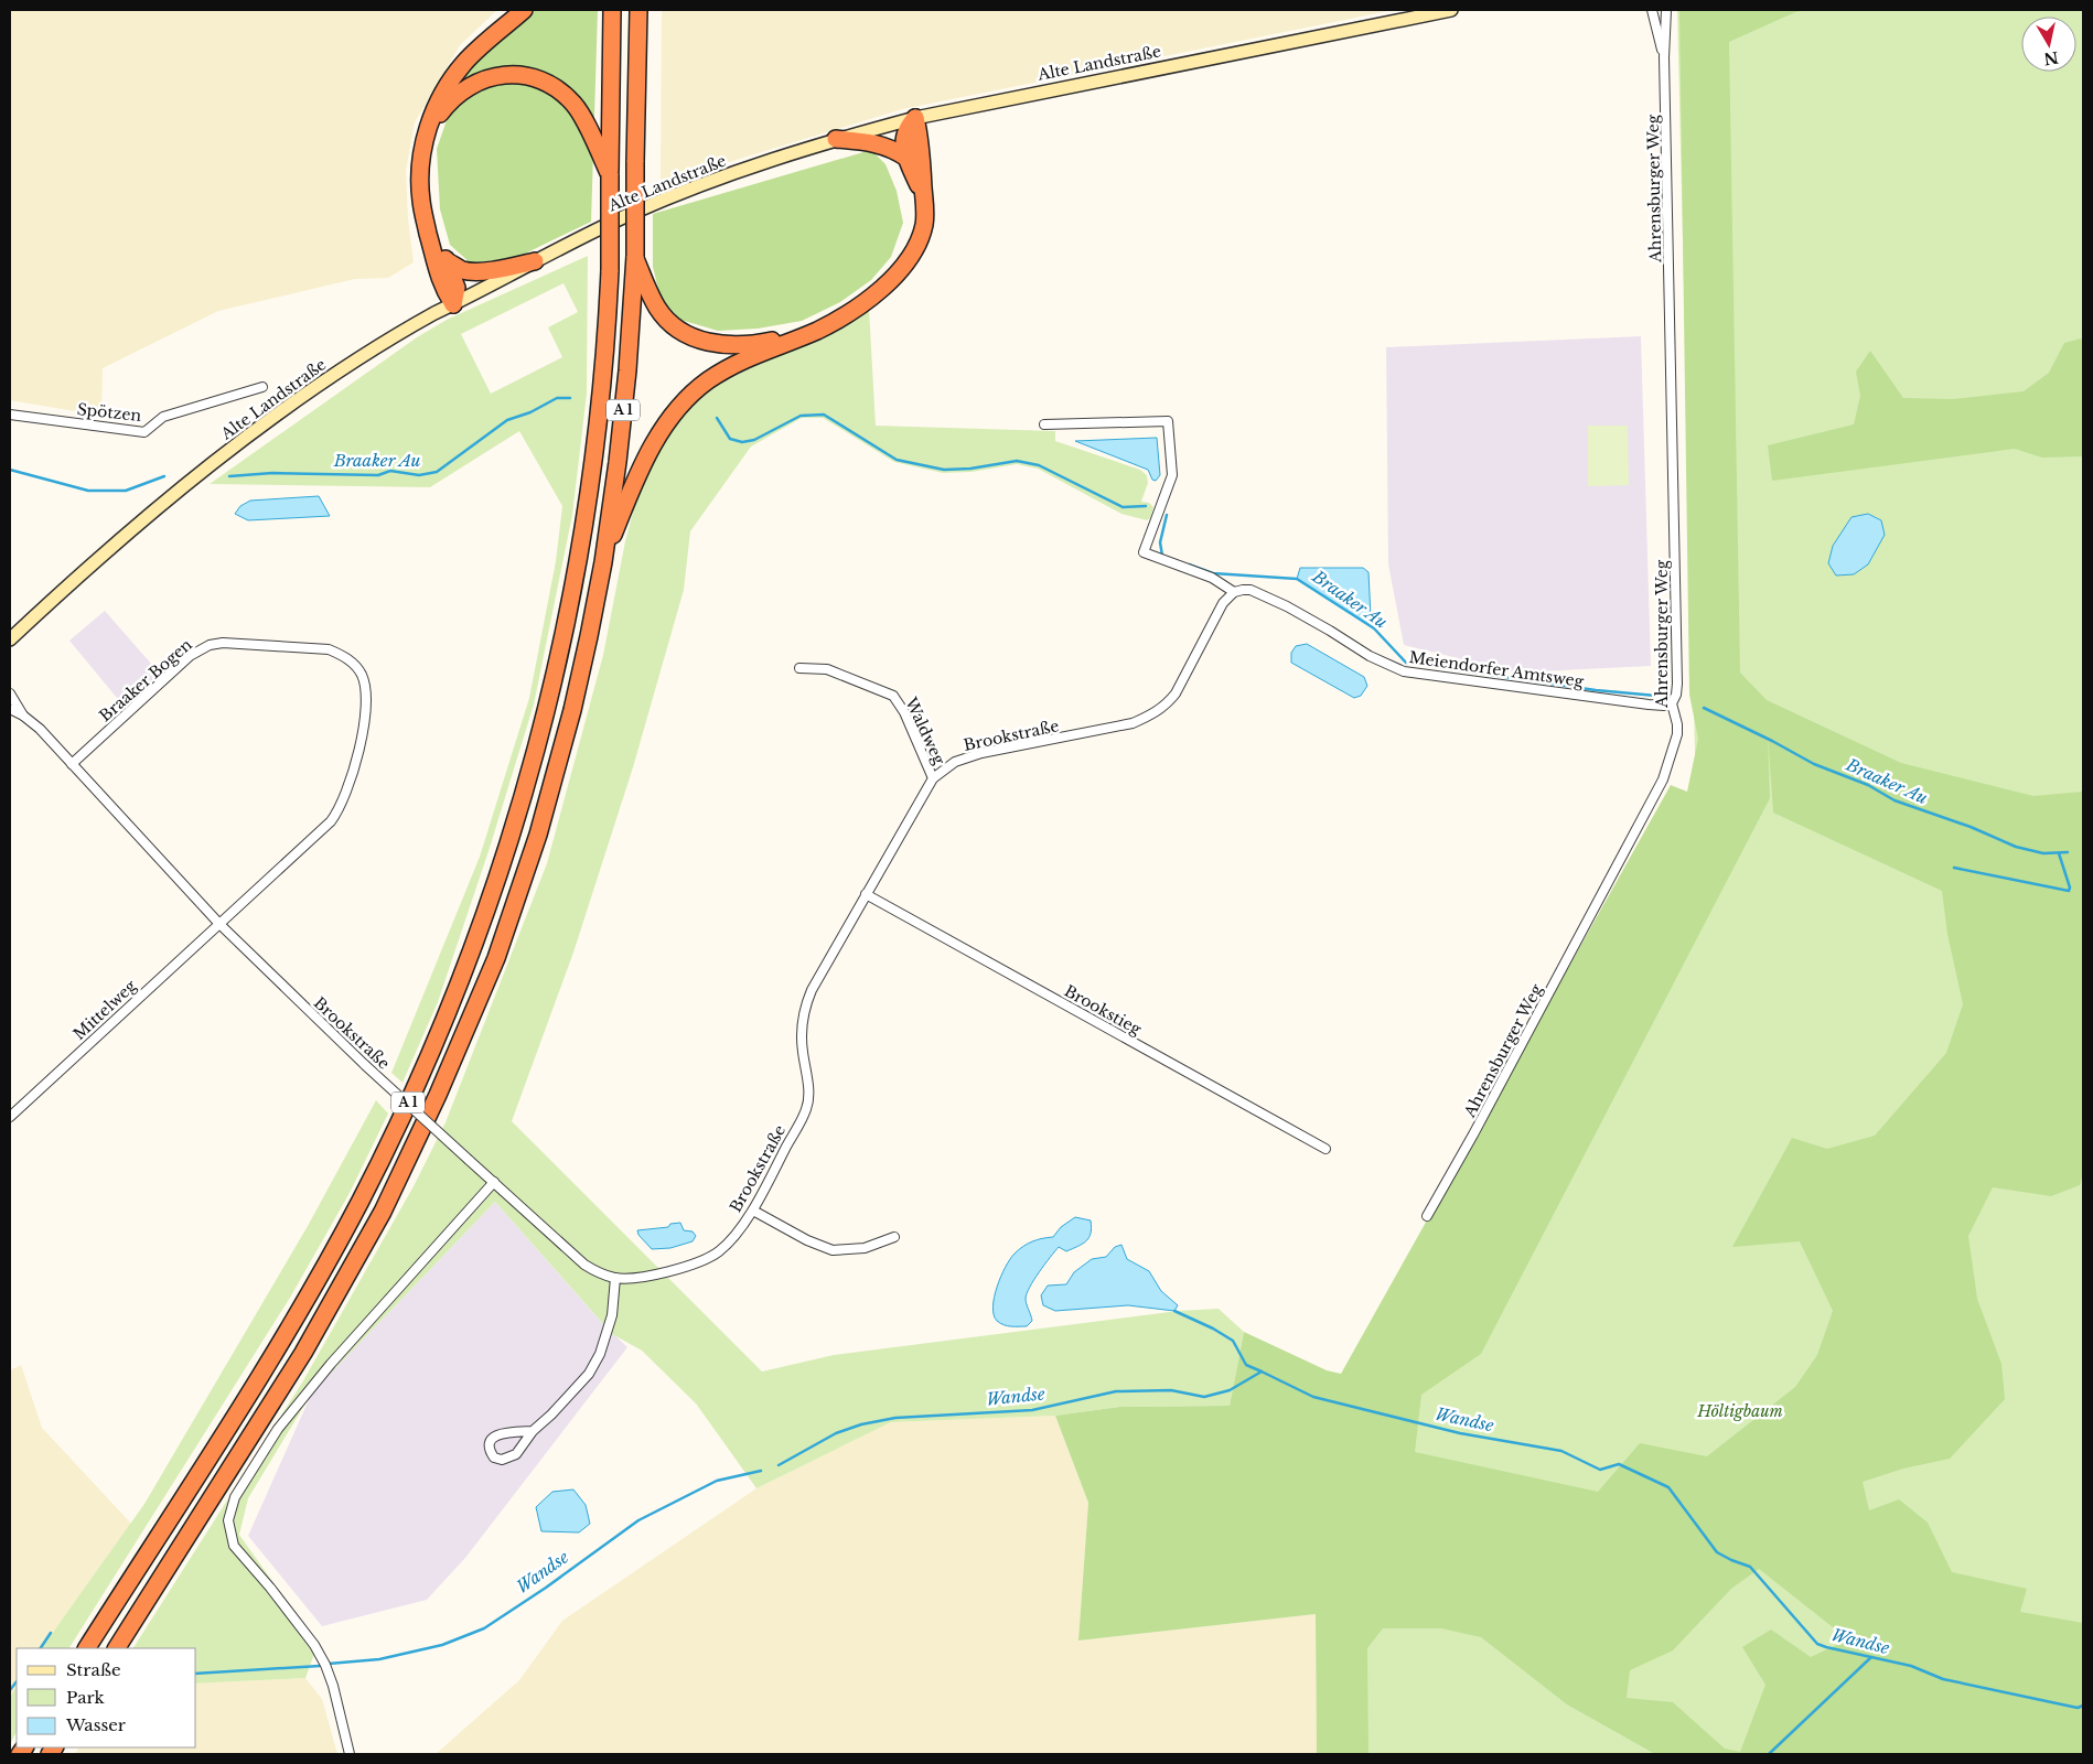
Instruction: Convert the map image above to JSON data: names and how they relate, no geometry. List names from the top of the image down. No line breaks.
{"streets":{"highway":["A 1"],"main road":["Alte Landstraße"],"street":["Ahrensburger Weg","Spötzen","Meiendorfer Amtsweg","Braaker Bogen","Waldweg","Brookstraße","Mittelweg","Brookstieg"]},"crossings":[["Ahrensburger Weg","Meiendorfer Amtsweg"],["Meiendorfer Amtsweg","Brookstraße"],["Braaker Bogen","Brookstraße"],["Braaker Bogen","Mittelweg"],["Waldweg","Brookstraße"],["Brookstraße","Mittelweg"],["Brookstraße","Brookstieg"]],"water":["Braaker Au","Wandse"],"parks":["Höltigbaum"],"legend":["Straße","Park","Wasser"],"north":"bottom"}
